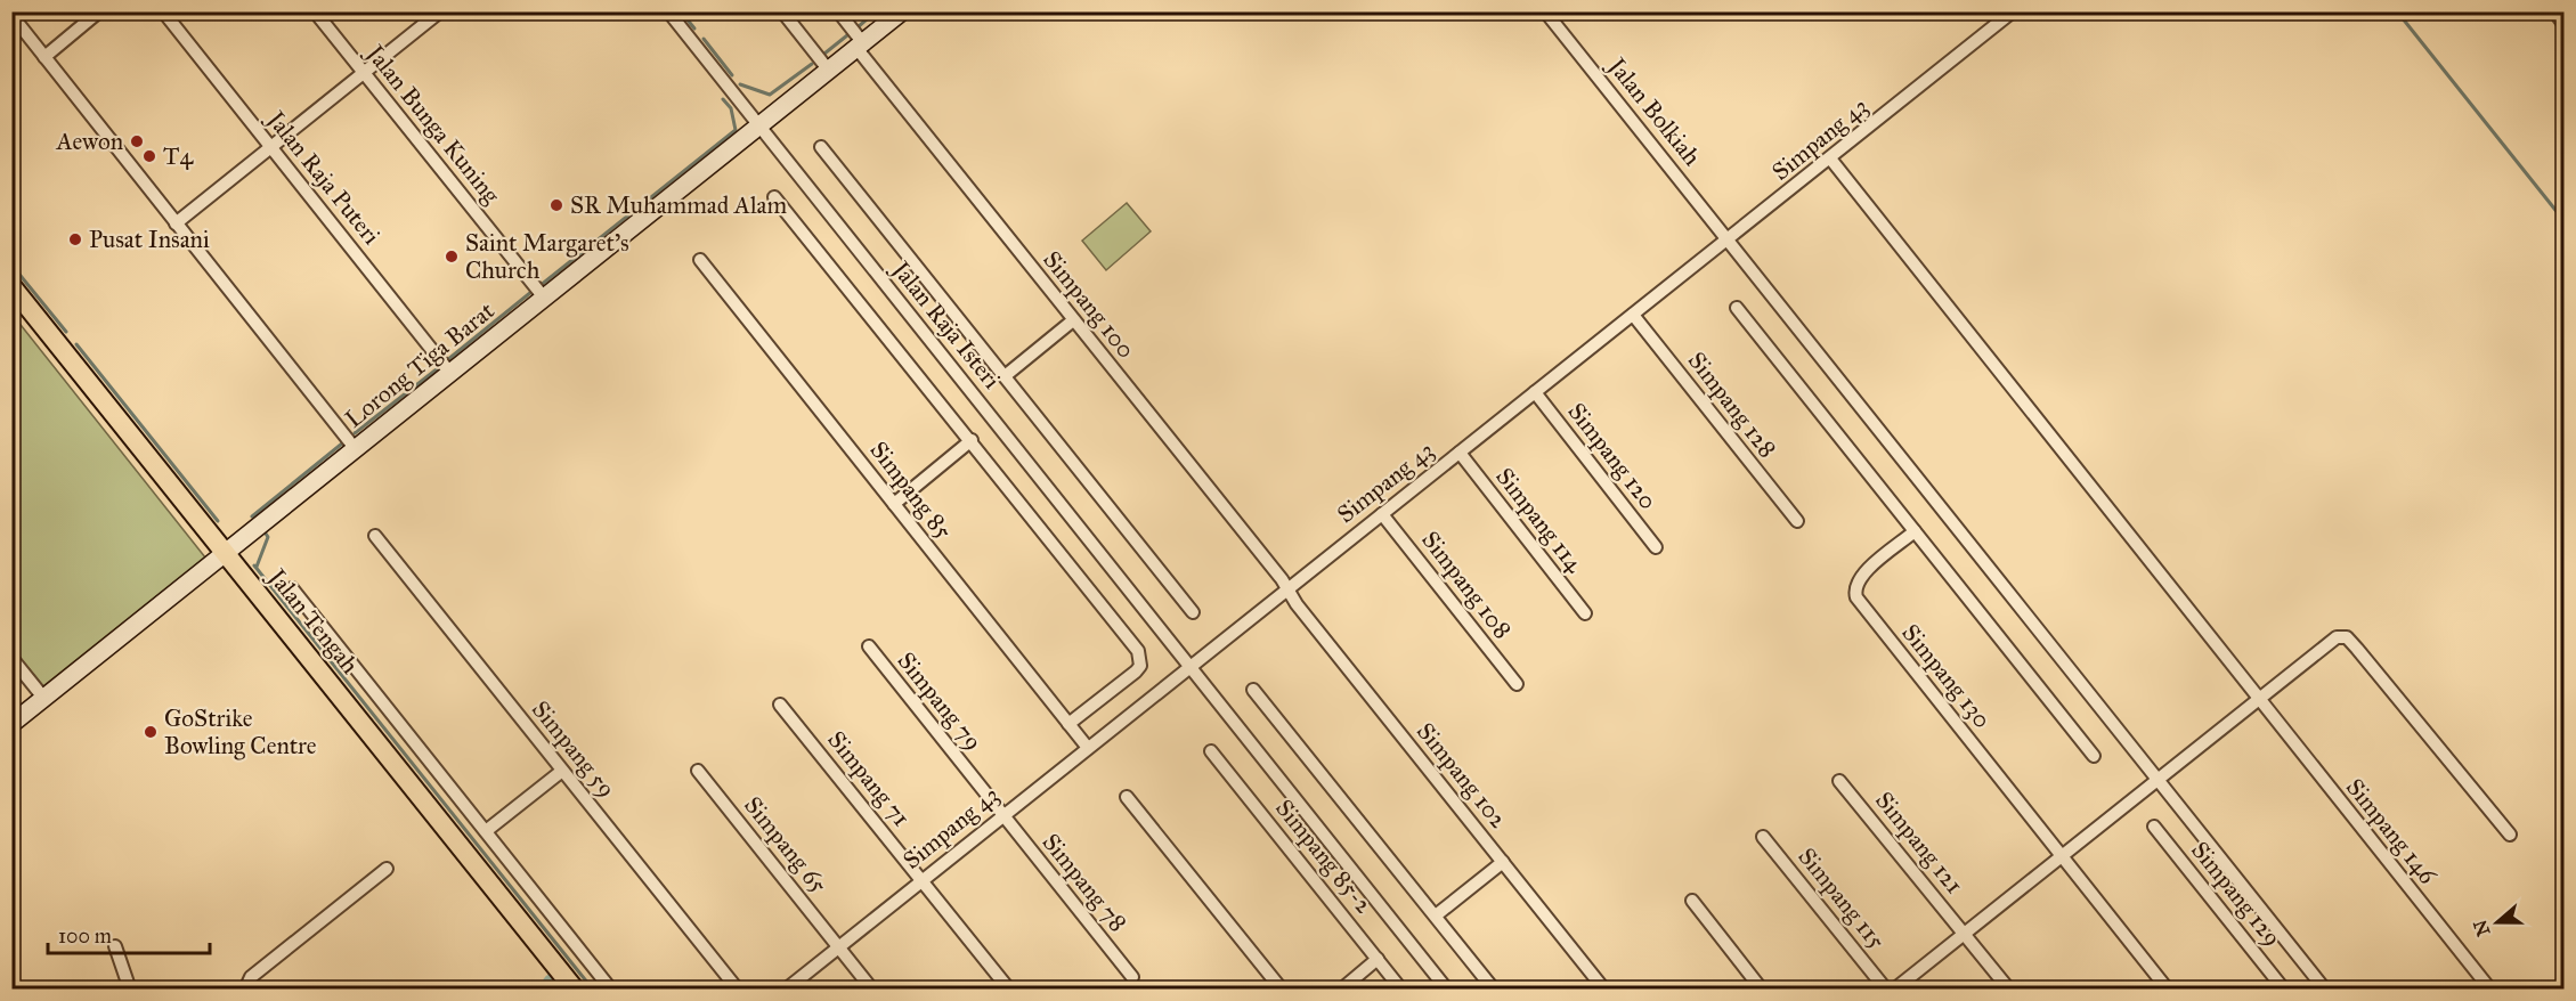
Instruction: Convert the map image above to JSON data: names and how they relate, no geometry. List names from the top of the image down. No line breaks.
{"streets":{"main road":["Lorong Tiga Barat","Jalan Tengah"],"street":["Jalan Bolkiah","Jalan Bunga Kuning","Simpang 43","Jalan Raja Puteri","Simpang 100","Jalan Raja Isteri","Simpang 128","Simpang 120","Simpang 85","Simpang 114","Simpang 108","Simpang 130","Simpang 79","Simpang 59","Simpang 102","Simpang 71","Simpang 146","Simpang 121","Simpang 65","Simpang 85-2","Simpang 78","Simpang 129","Simpang 115"]},"crossings":[["Jalan Bolkiah","Simpang 43"],["Jalan Bunga Kuning","Lorong Tiga Barat"],["Simpang 43","Simpang 100"],["Simpang 43","Jalan Raja Isteri"],["Simpang 43","Simpang 128"],["Simpang 43","Simpang 120"],["Simpang 43","Simpang 85"],["Simpang 43","Simpang 114"],["Simpang 43","Simpang 108"],["Simpang 43","Simpang 79"],["Simpang 43","Simpang 102"],["Simpang 43","Simpang 71"],["Simpang 43","Simpang 146"],["Simpang 43","Simpang 65"],["Simpang 43","Simpang 78"],["Jalan Raja Puteri","Lorong Tiga Barat"],["Simpang 100","Lorong Tiga Barat"],["Simpang 100","Simpang 102"],["Jalan Raja Isteri","Lorong Tiga Barat"],["Lorong Tiga Barat","Jalan Tengah"],["Simpang 79","Simpang 78"]],"places":["Aewon","T4","SR Muhammad Alam","Pusat Insani","Saint Margaret's Church","GoStrike Bowling Centre"],"scale_bar":"100 m","north":"left"}
